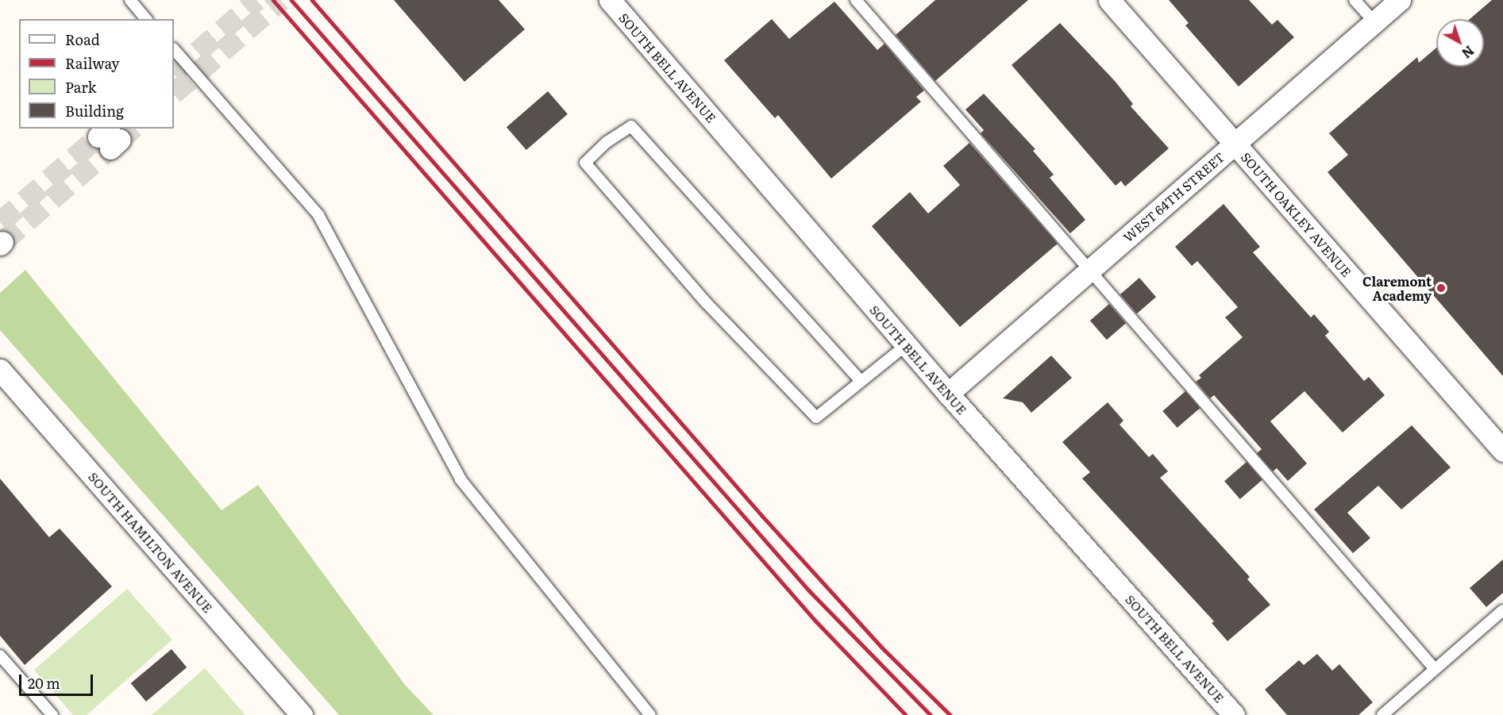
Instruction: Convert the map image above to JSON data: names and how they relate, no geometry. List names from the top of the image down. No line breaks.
{"streets":{"street":["SOUTH BELL AVENUE","WEST 64TH STREET","SOUTH OAKLEY AVENUE","SOUTH HAMILTON AVENUE"]},"crossings":[["SOUTH BELL AVENUE","WEST 64TH STREET"],["WEST 64TH STREET","SOUTH OAKLEY AVENUE"]],"places":["Claremont Academy"],"legend":["Road","Railway","Park","Building"],"scale_bar":"20 m","north":"bottom right"}
